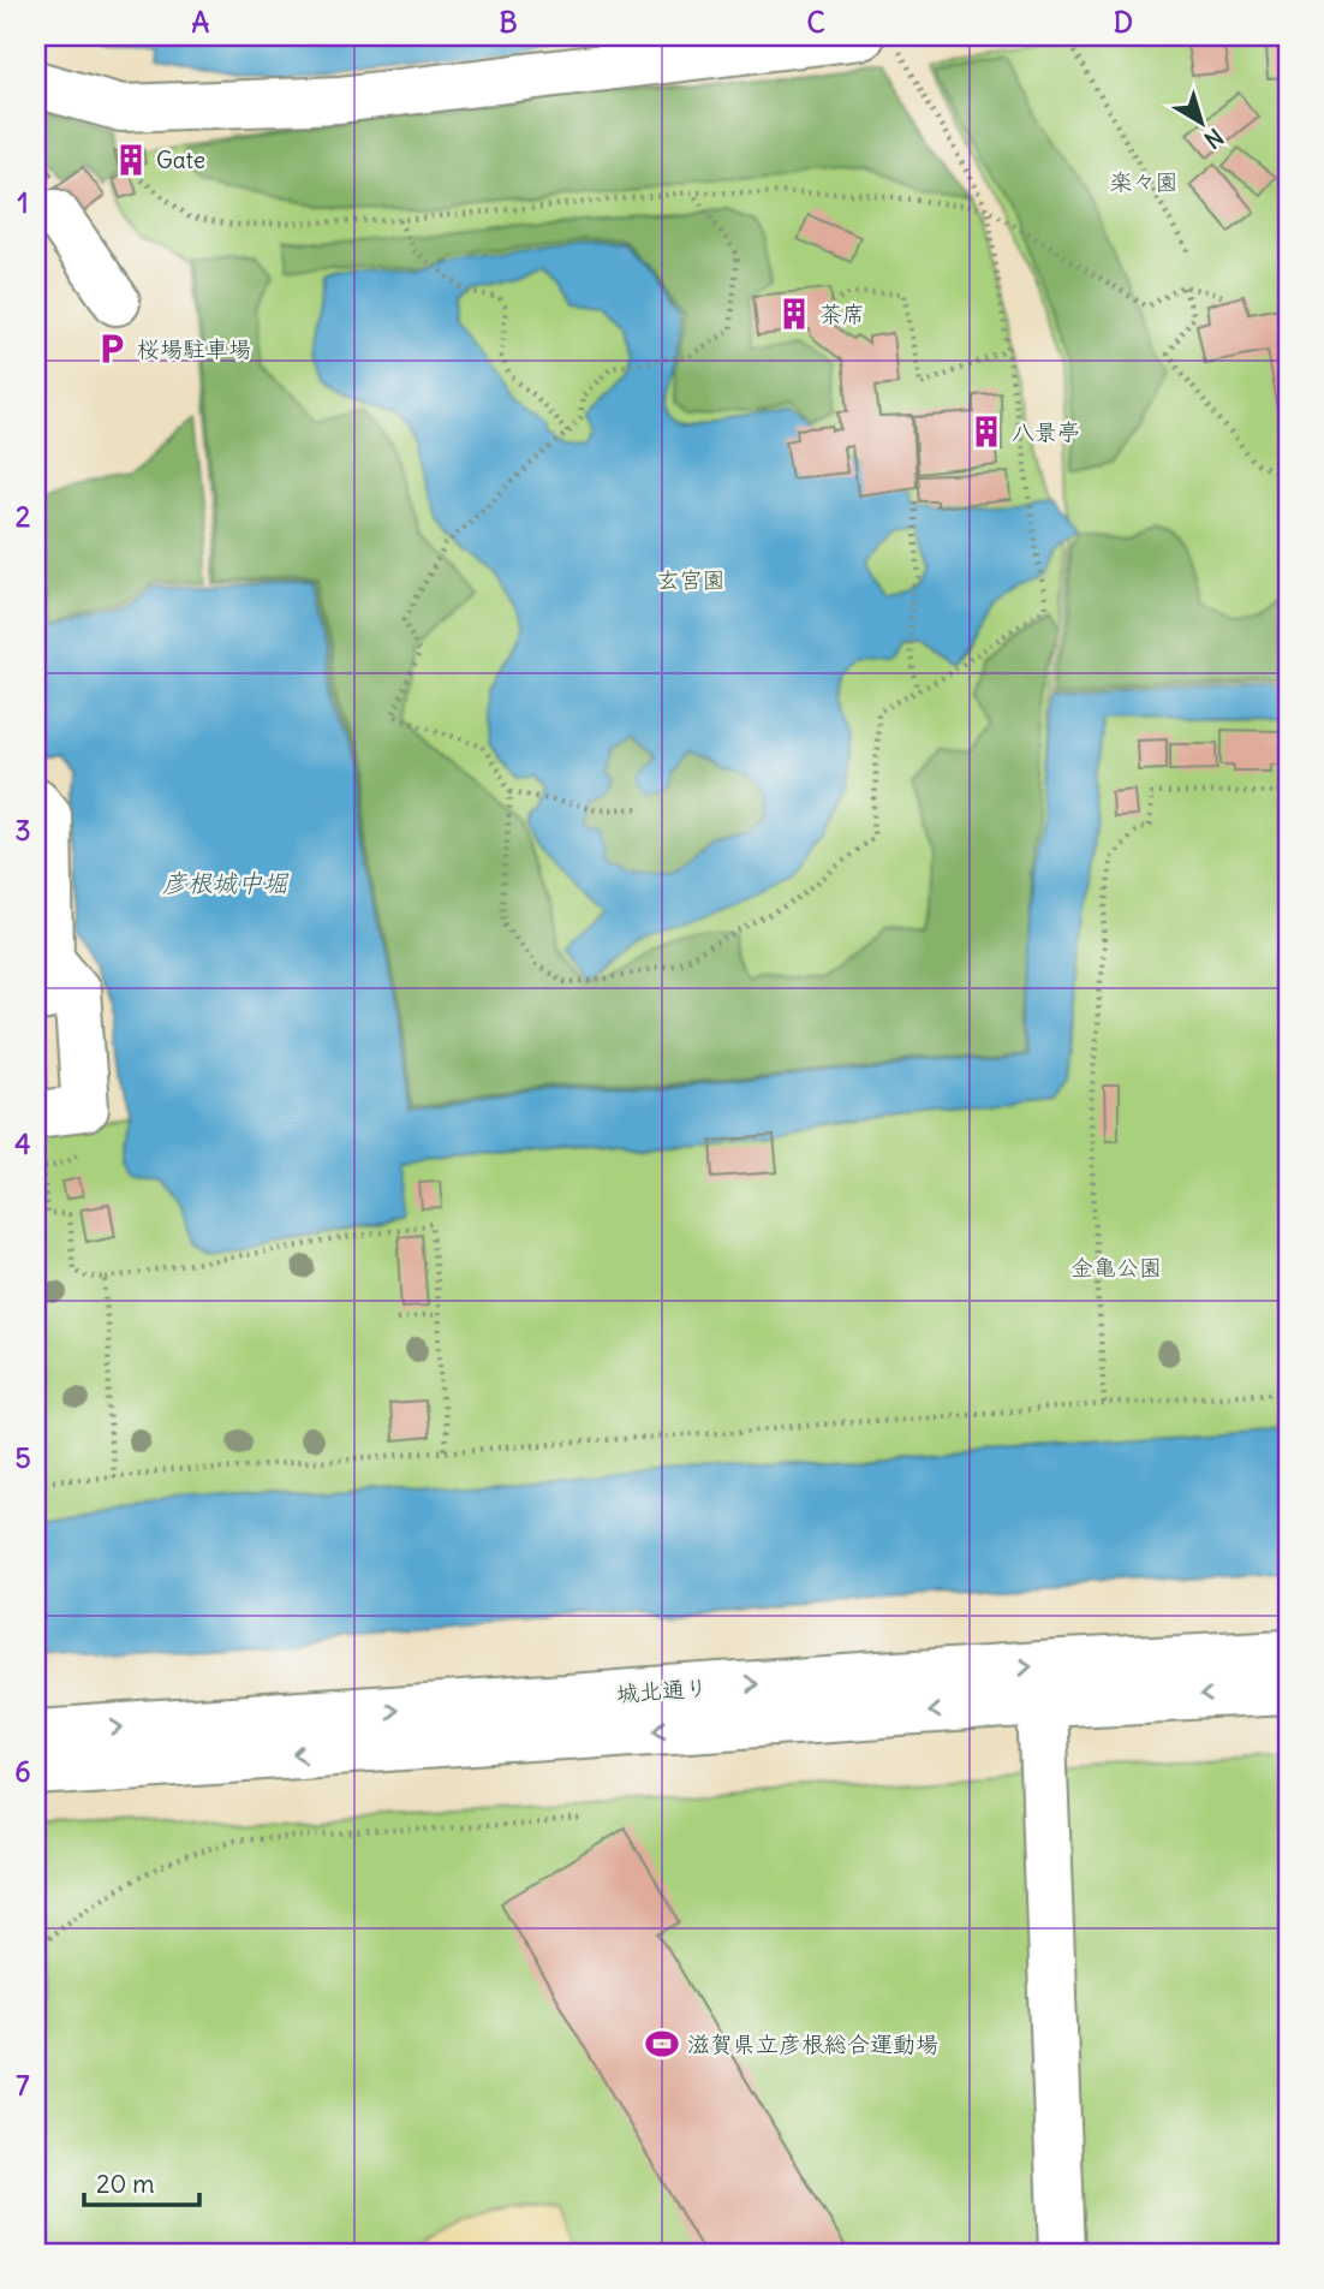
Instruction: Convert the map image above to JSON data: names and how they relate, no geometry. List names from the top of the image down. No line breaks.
{"streets":{"main road":["城北通り"]},"water":["彦根城中堀"],"parks":["楽々園","玄宮園","金亀公園"],"places":{"building":["Gate","茶席","八景亭"],"parking":["桜場駐車場"],"sports":["滋賀県立彦根総合運動場"]},"scale_bar":"20 m","north":"bottom right","grid":{"columns":["A","B","C","D"],"rows":["1","2","3","4","5","6","7"]}}
